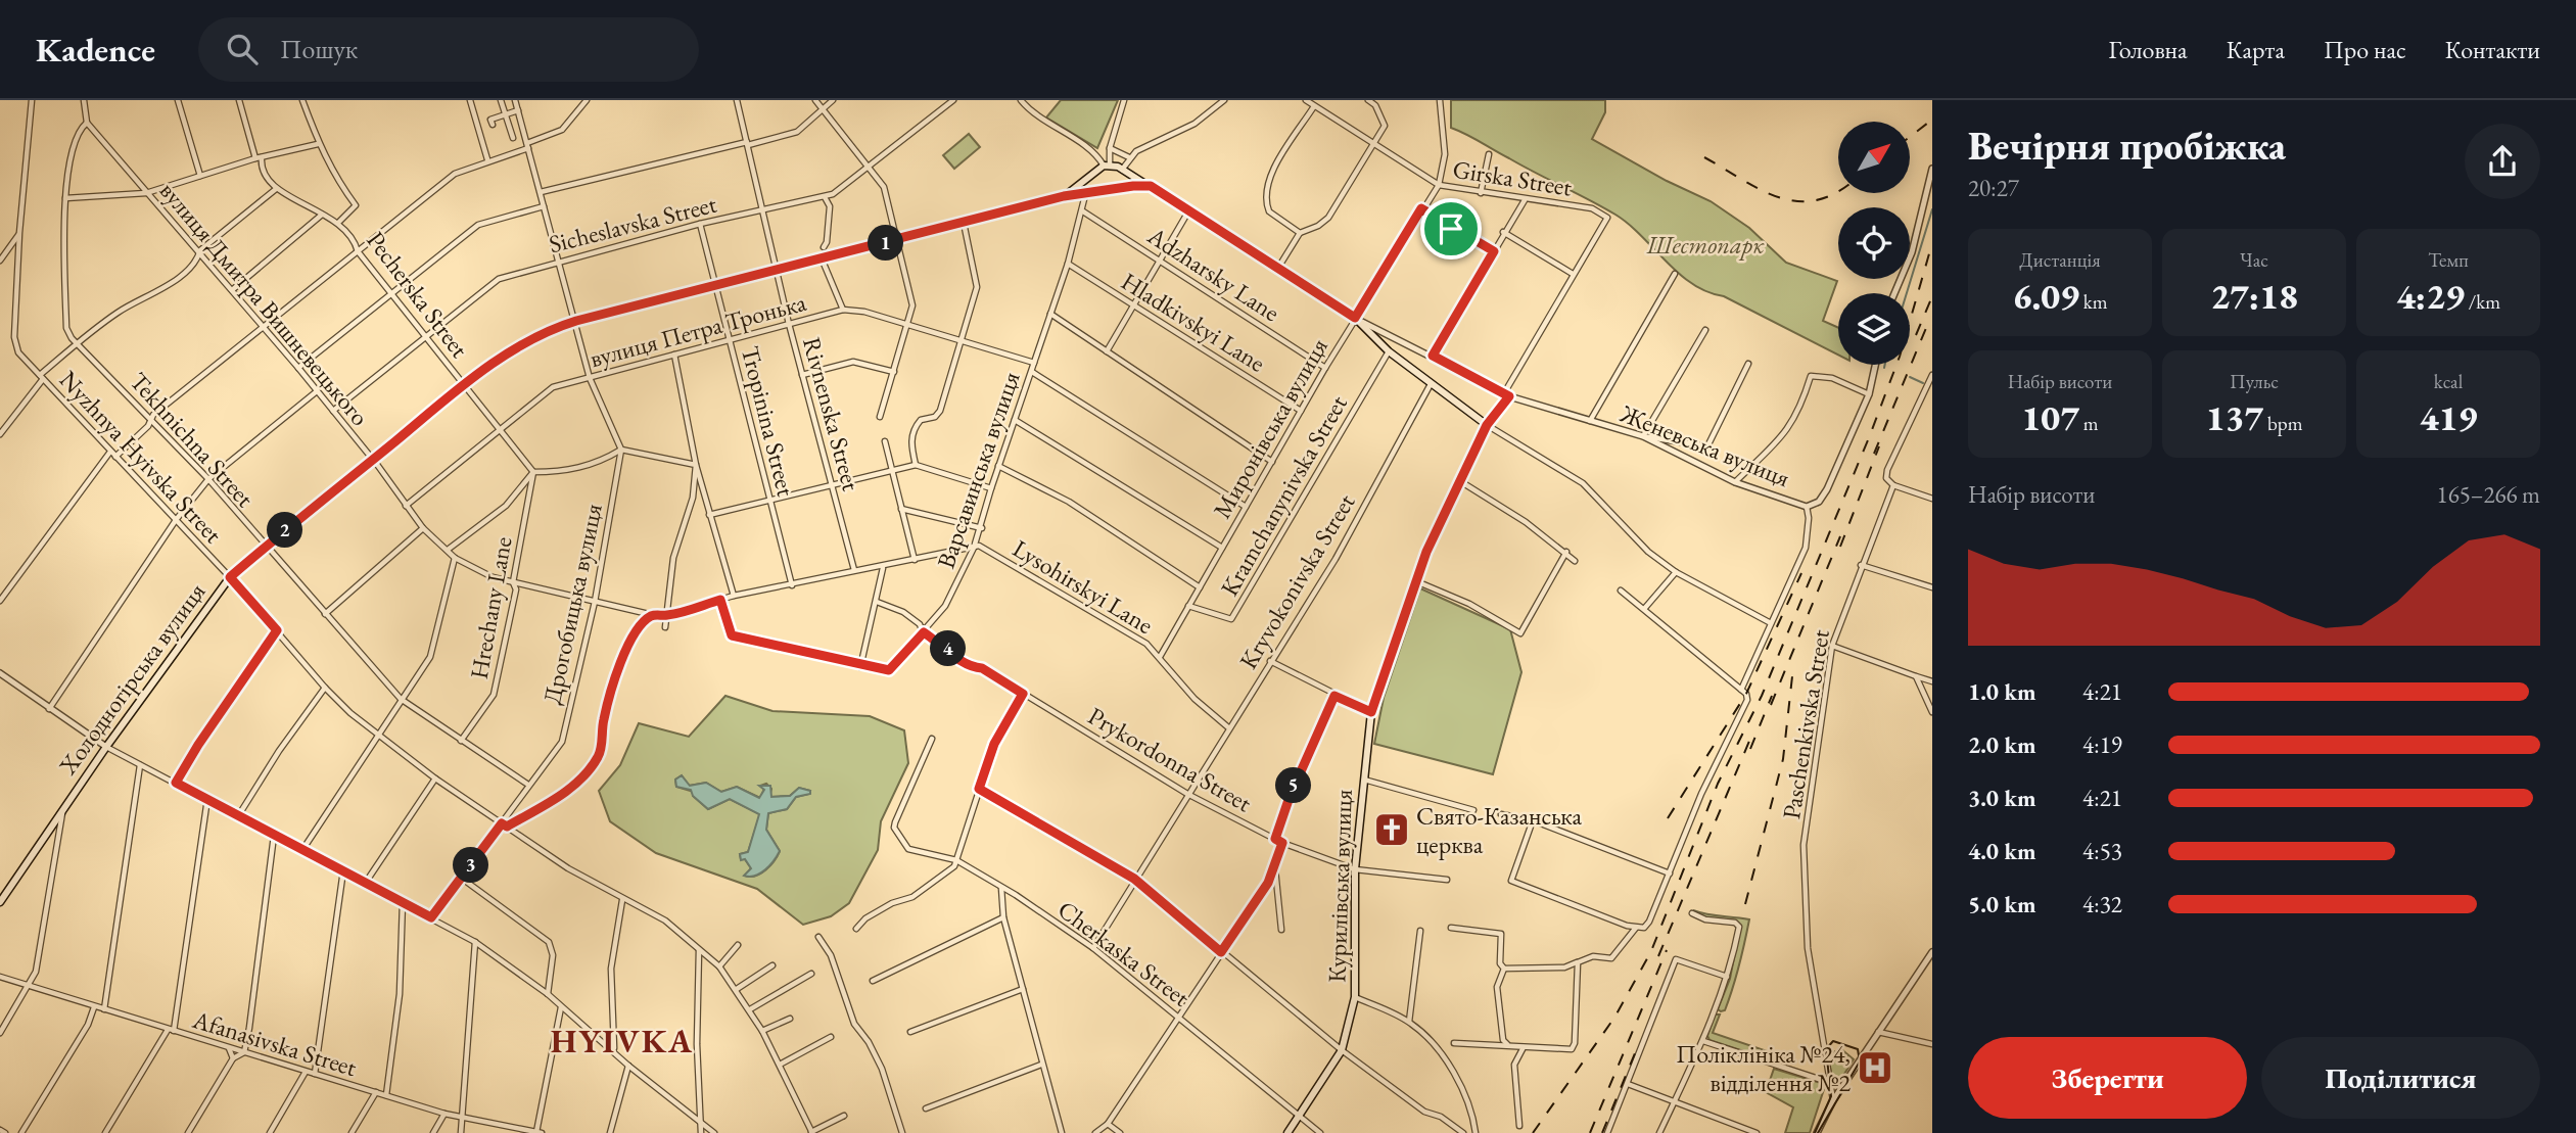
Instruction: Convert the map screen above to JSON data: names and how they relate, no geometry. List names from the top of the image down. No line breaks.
{"streets":{"main road":["Женевська вулиця","Холодногірська вулиця","Курилівська вулиця"],"street":["Girska Street","Sicheslavska Street","Adzharsky Lane","Pecherska Street","вулиця Дмитра Вишневецького","Hladkivskyi Lane","вулиця Петра Тронька","Rivnenska Street","Tropinina Street","Миронівська вулиця","Tekhnichna Street","Nyzhnya Hyivska Street","Варсавинська вулиця","Kramchanynivska Street","Kryvokonivska Street","Lysohirskyi Lane","Дрогобицька вулиця","Hrechany Lane","Paschenkivska Street","Prykordonna Street","Cherkaska Street","Afanasivska Street"]},"crossings":[["Girska Street","Миронівська вулиця"],["Sicheslavska Street","Pecherska Street"],["Sicheslavska Street","вулиця Дмитра Вишневецького"],["Sicheslavska Street","Rivnenska Street"],["Sicheslavska Street","Tropinina Street"],["Adzharsky Lane","Миронівська вулиця"],["Adzharsky Lane","Варсавинська вулиця"],["Pecherska Street","вулиця Петра Тронька"],["Pecherska Street","Hrechany Lane"],["Pecherska Street","Холодногірська вулиця"],["вулиця Дмитра Вишневецького","вулиця Петра Тронька"],["вулиця Дмитра Вишневецького","Rivnenska Street"],["вулиця Дмитра Вишневецького","Tropinina Street"],["вулиця Дмитра Вишневецького","Tekhnichna Street"],["вулиця Дмитра Вишневецького","Варсавинська вулиця"],["вулиця Дмитра Вишневецького","Lysohirskyi Lane"],["вулиця Дмитра Вишневецького","Дрогобицька вулиця"],["вулиця Дмитра Вишневецького","Hrechany Lane"],["вулиця Дмитра Вишневецького","Холодногірська вулиця"],["Hladkivskyi Lane","Миронівська вулиця"],["Hladkivskyi Lane","Варсавинська вулиця"],["вулиця Петра Тронька","Rivnenska Street"],["вулиця Петра Тронька","Tropinina Street"],["вулиця Петра Тронька","Варсавинська вулиця"],["Rivnenska Street","Холодногірська вулиця"],["Tropinina Street","Холодногірська вулиця"],["Миронівська вулиця","Женевська вулиця"],["Миронівська вулиця","Kramchanynivska Street"],["Миронівська вулиця","Lysohirskyi Lane"],["Tekhnichna Street","Дрогобицька вулиця"],["Tekhnichna Street","Hrechany Lane"],["Tekhnichna Street","Холодногірська вулиця"],["Женевська вулиця","Холодногірська вулиця"],["Женевська вулиця","Курилівська вулиця"],["Nyzhnya Hyivska Street","Дрогобицька вулиця"],["Nyzhnya Hyivska Street","Холодногірська вулиця"],["Варсавинська вулиця","Lysohirskyi Lane"],["Варсавинська вулиця","Холодногірська вулиця"],["Варсавинська вулиця","Prykordonna Street"],["Kryvokonivska Street","Lysohirskyi Lane"],["Kryvokonivska Street","Prykordonna Street"],["Kryvokonivska Street","Cherkaska Street"],["Prykordonna Street","Курилівська вулиця"],["Курилівська вулиця","Cherkaska Street"]],"districts":["HYIVKA"],"parks":["Шестопарк"],"places":{"church":["Свято-Казанська церква"],"hospital":["Поліклініка №24, відділення №2"]},"north":"top right","page":{"header":"Kadence","search":"Пошук","nav":["Головна","Карта","Про нас","Контакти"],"heading":["Вечірня пробіжка","20:27"],"stats":[["Дистанція","6.09 km"],["Час","27:18"],["Темп","4:29 /km"],["Набір висоти","107 m"],["Пульс","137 bpm"],["kcal","419"]],"pins":["1","2","4","5","3"],"chart":["Набір висоти","165–266 m"],"list":[{"name":"1.0 km","note":"4:21"},{"name":"2.0 km","note":"4:19"},{"name":"3.0 km","note":"4:21"},{"name":"4.0 km","note":"4:53"},{"name":"5.0 km","note":"4:32"}],"buttons":["Зберегти","Поділитися"]}}
